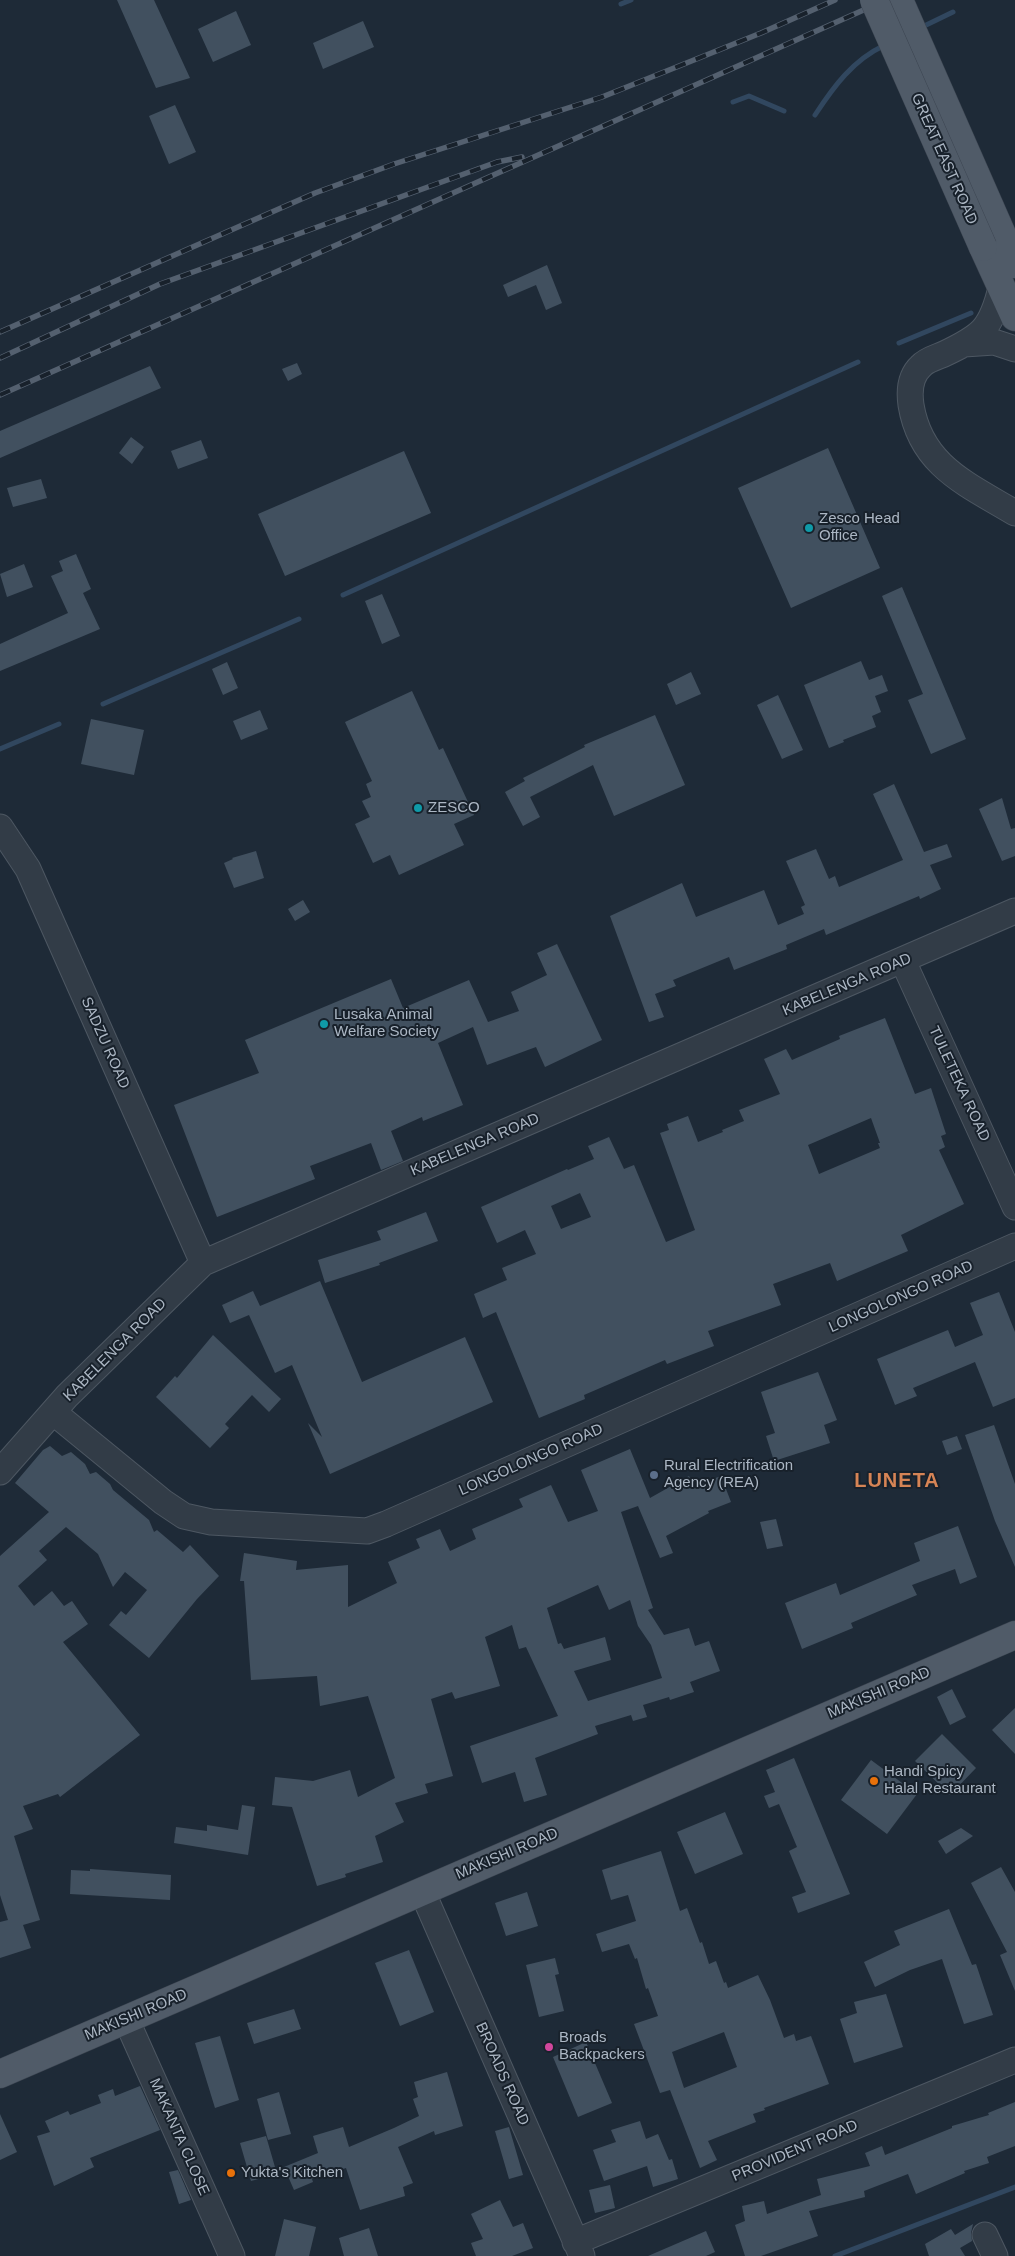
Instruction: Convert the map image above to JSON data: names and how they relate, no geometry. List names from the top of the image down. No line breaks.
{"streets":{"main road":["GREAT EAST ROAD","MAKISHI ROAD"],"street":["KABELENGA ROAD","SADZU ROAD","TULETEKA ROAD","LONGOLONGO ROAD","BROADS ROAD","MAKANTA CLOSE","PROVIDENT ROAD"]},"crossings":[["KABELENGA ROAD","SADZU ROAD"],["KABELENGA ROAD","TULETEKA ROAD"],["KABELENGA ROAD","LONGOLONGO ROAD"],["MAKISHI ROAD","BROADS ROAD"],["MAKISHI ROAD","MAKANTA CLOSE"],["BROADS ROAD","PROVIDENT ROAD"]],"districts":["LUNETA"],"places":["Zesco Head Office","ZESCO","Lusaka Animal Welfare Society","Rural Electrification Agency (REA)","Handi Spicy Halal Restaurant","Broads Backpackers","Yukta's Kitchen"]}
